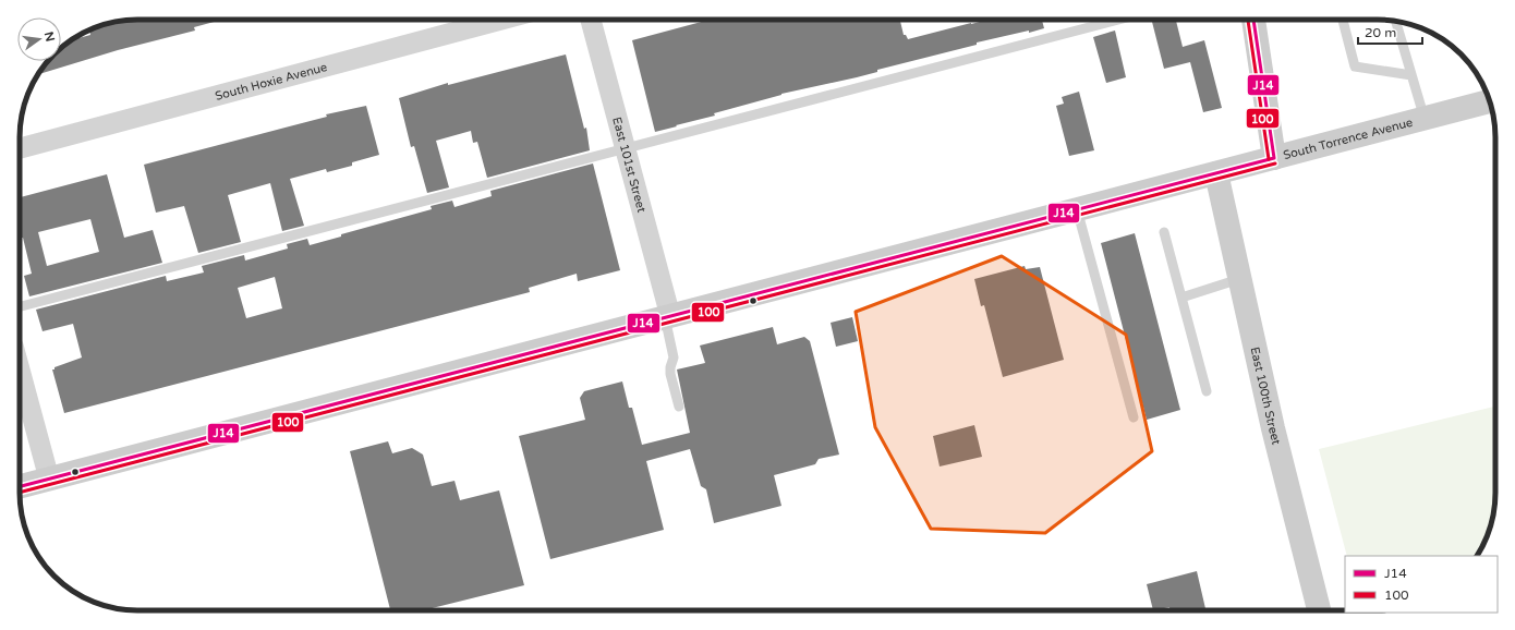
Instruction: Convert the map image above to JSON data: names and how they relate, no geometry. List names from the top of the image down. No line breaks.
{"streets":{"main road":["South Torrence Avenue","East 100th Street"],"street":["South Hoxie Avenue","East 101st Street"]},"crossings":[["South Torrence Avenue","East 101st Street"],["South Torrence Avenue","East 100th Street"]],"lines":["transit line J14","transit line 100"],"legend":["J14","100"],"scale_bar":"20 m","north":"right"}
